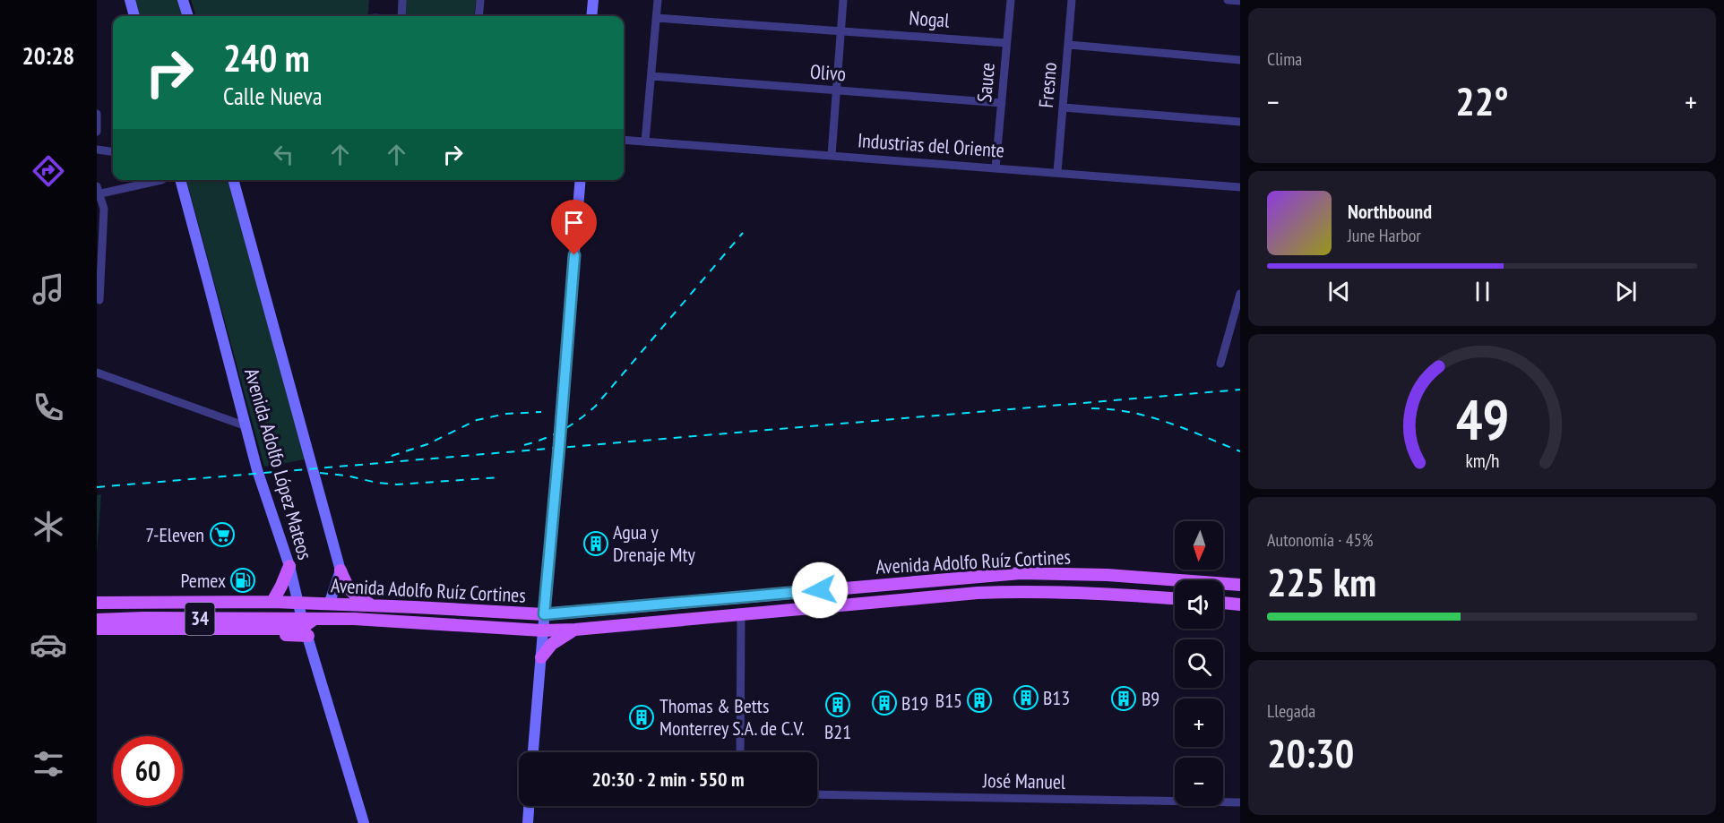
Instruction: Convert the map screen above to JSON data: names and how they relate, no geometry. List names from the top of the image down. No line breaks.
{"streets":{"main road":["Avenida Adolfo López Mateos","Avenida Adolfo Ruíz Cortines","34"],"street":["Nogal","Olivo","Sauce","Fresno","Industrias del Oriente","José Manuel"]},"crossings":[["Nogal","Sauce"],["Olivo","Sauce"],["Sauce","Industrias del Oriente"],["Fresno","Industrias del Oriente"],["Avenida Adolfo López Mateos","Avenida Adolfo Ruíz Cortines"]],"places":{"supermarket":["7-Eleven"],"building":["Agua y Drenaje Mty","B13","B9","B15","B19","B21","Thomas & Betts Monterrey S.A. de C.V."],"fuel station":["Pemex"]},"north":"bottom","page":{"tabs":"20:28","tile":["Clima",["Autonomía · 45%","225 km"],["Llegada","20:30"]],"turn":["240 m","Calle Nueva"],"heat":["−","22°","+"],"song":["Northbound","June Harbor"],"map_buttons":["+","−"],"limit":"60","trip":"20:30 · 2 min · 550 m","gauge":["49","km/h"]}}
